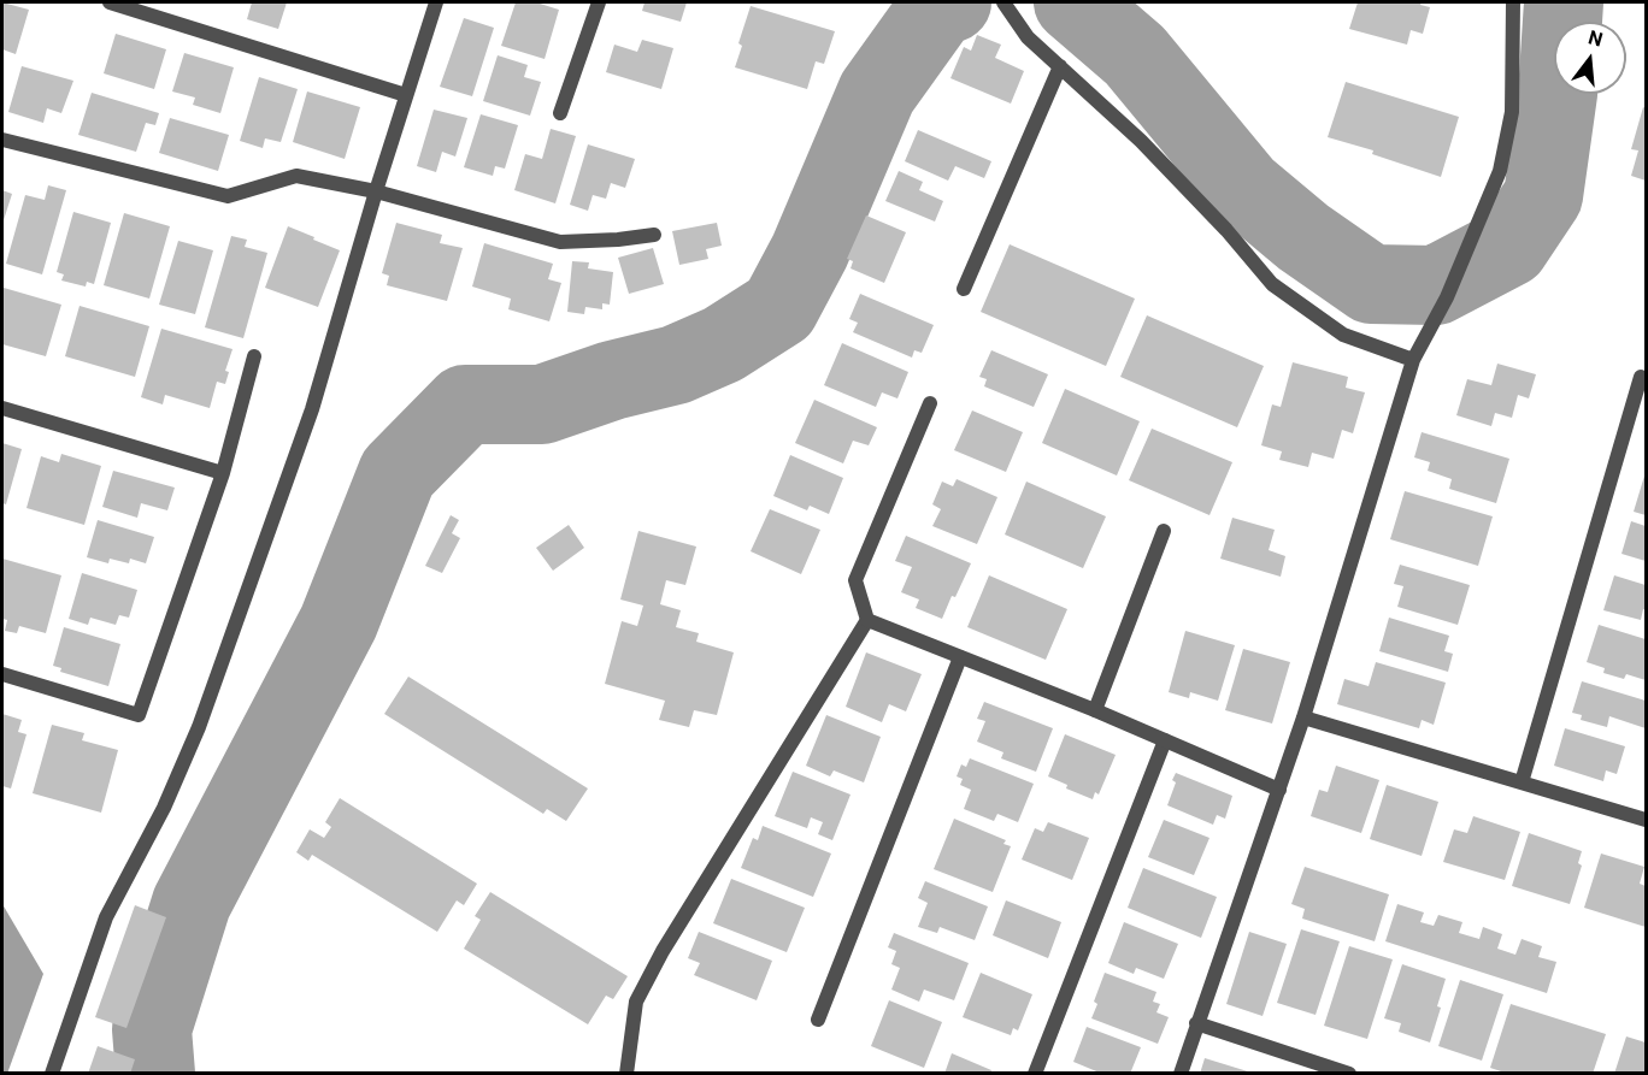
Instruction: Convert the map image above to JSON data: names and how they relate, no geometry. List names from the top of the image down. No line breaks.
{"north":"top"}
